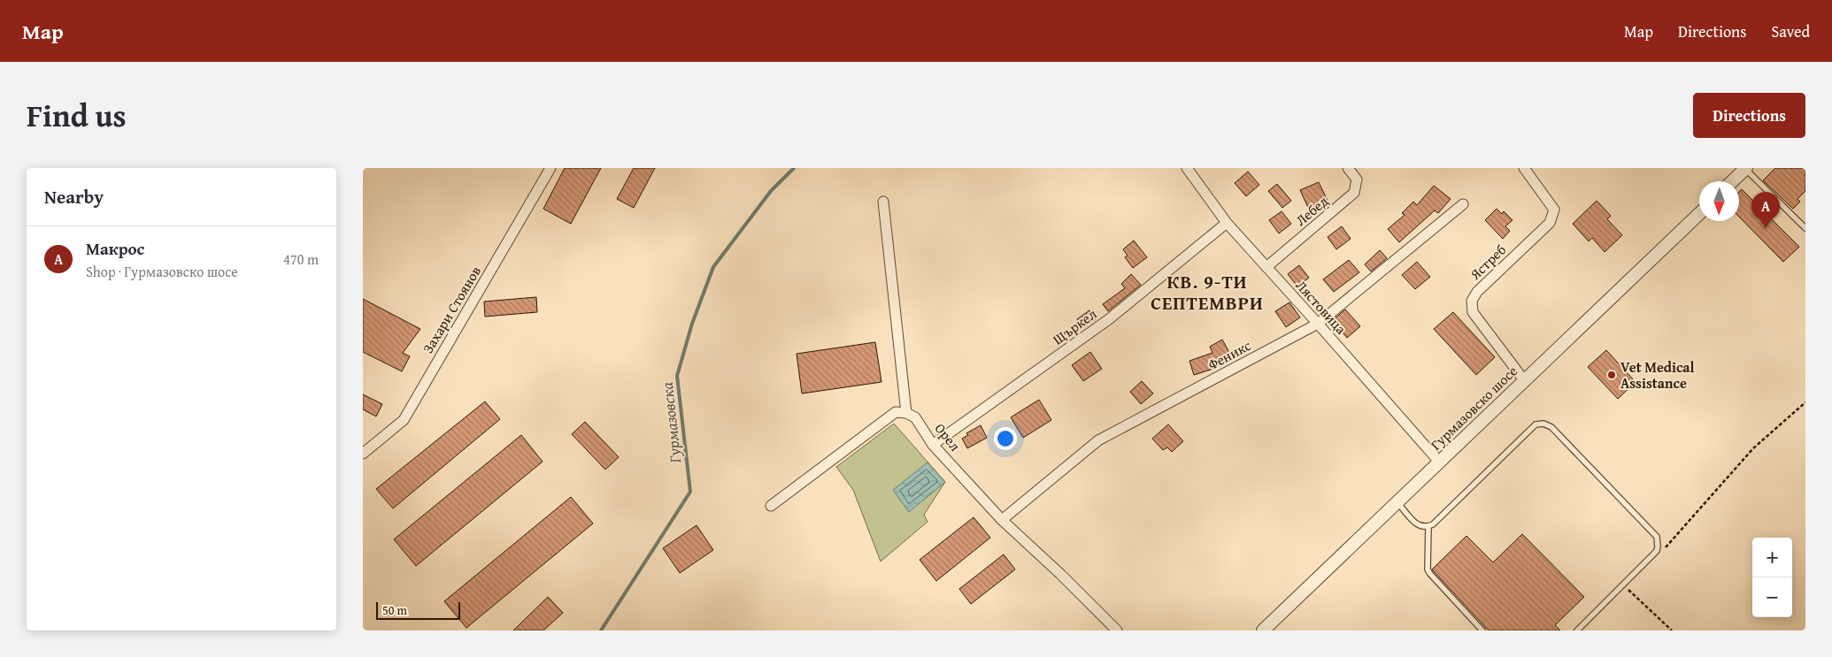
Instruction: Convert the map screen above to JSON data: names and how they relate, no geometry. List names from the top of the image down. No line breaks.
{"streets":{"street":["Лебед","Ястреб","Лястовица","Захари Стоянов","Щъркел","Феникс","Гурмазовско шосе","Орел"]},"crossings":[["Лебед","Лястовица"],["Ястреб","Гурмазовско шосе"],["Лястовица","Щъркел"],["Лястовица","Феникс"],["Лястовица","Гурмазовско шосе"],["Щъркел","Орел"],["Феникс","Орел"]],"districts":["КВ. 9-ТИ СЕПТЕМВРИ"],"water":["Гурмазовска"],"places":["Vet Medical Assistance"],"scale_bar":"50 m","north":"bottom","page":{"header":"Map","nav":["Map","Directions","Saved"],"title":"Find us","buttons":"Directions","heading":"Nearby","pins":"A","list":[{"mark":"A","name":"Макрос","note":"Shop · Гурмазовско шосе","value":"470 m"}],"map_buttons":["+","−"],"scale":"50 m"}}
